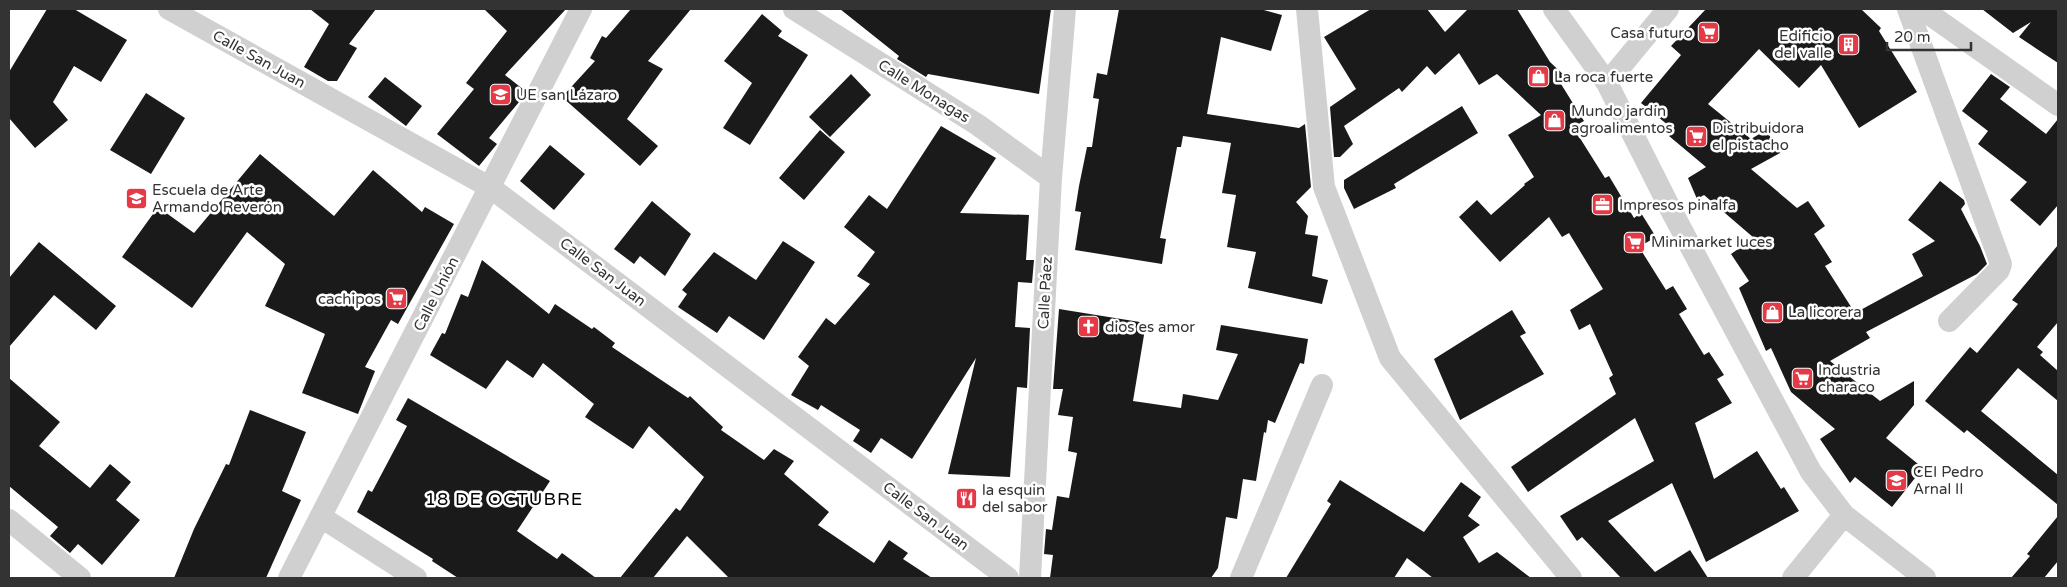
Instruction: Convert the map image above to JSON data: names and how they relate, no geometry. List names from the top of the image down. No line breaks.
{"streets":{"street":["Calle San Juan","Calle Monagas","Calle Páez","Calle Unión"]},"crossings":[["Calle San Juan","Calle Unión"],["Calle Monagas","Calle Páez"]],"districts":["18 DE OCTUBRE"],"places":{"supermarket":["Casa futuro","Distribuidora el pistacho","Minimarket luces","cachipos","Industria characo"],"building":["Edificio del valle"],"shop":["La roca fuerte","Mundo jardín agroalimentos","La licorera"],"school or university":["UE san Lázaro","Escuela de Arte Armando Reverón","CEI Pedro Arnal II"],"office":["Impresos pinalfa"],"church":["dios es amor"],"restaurant":["la esquin del sabor"]},"scale_bar":"20 m"}
